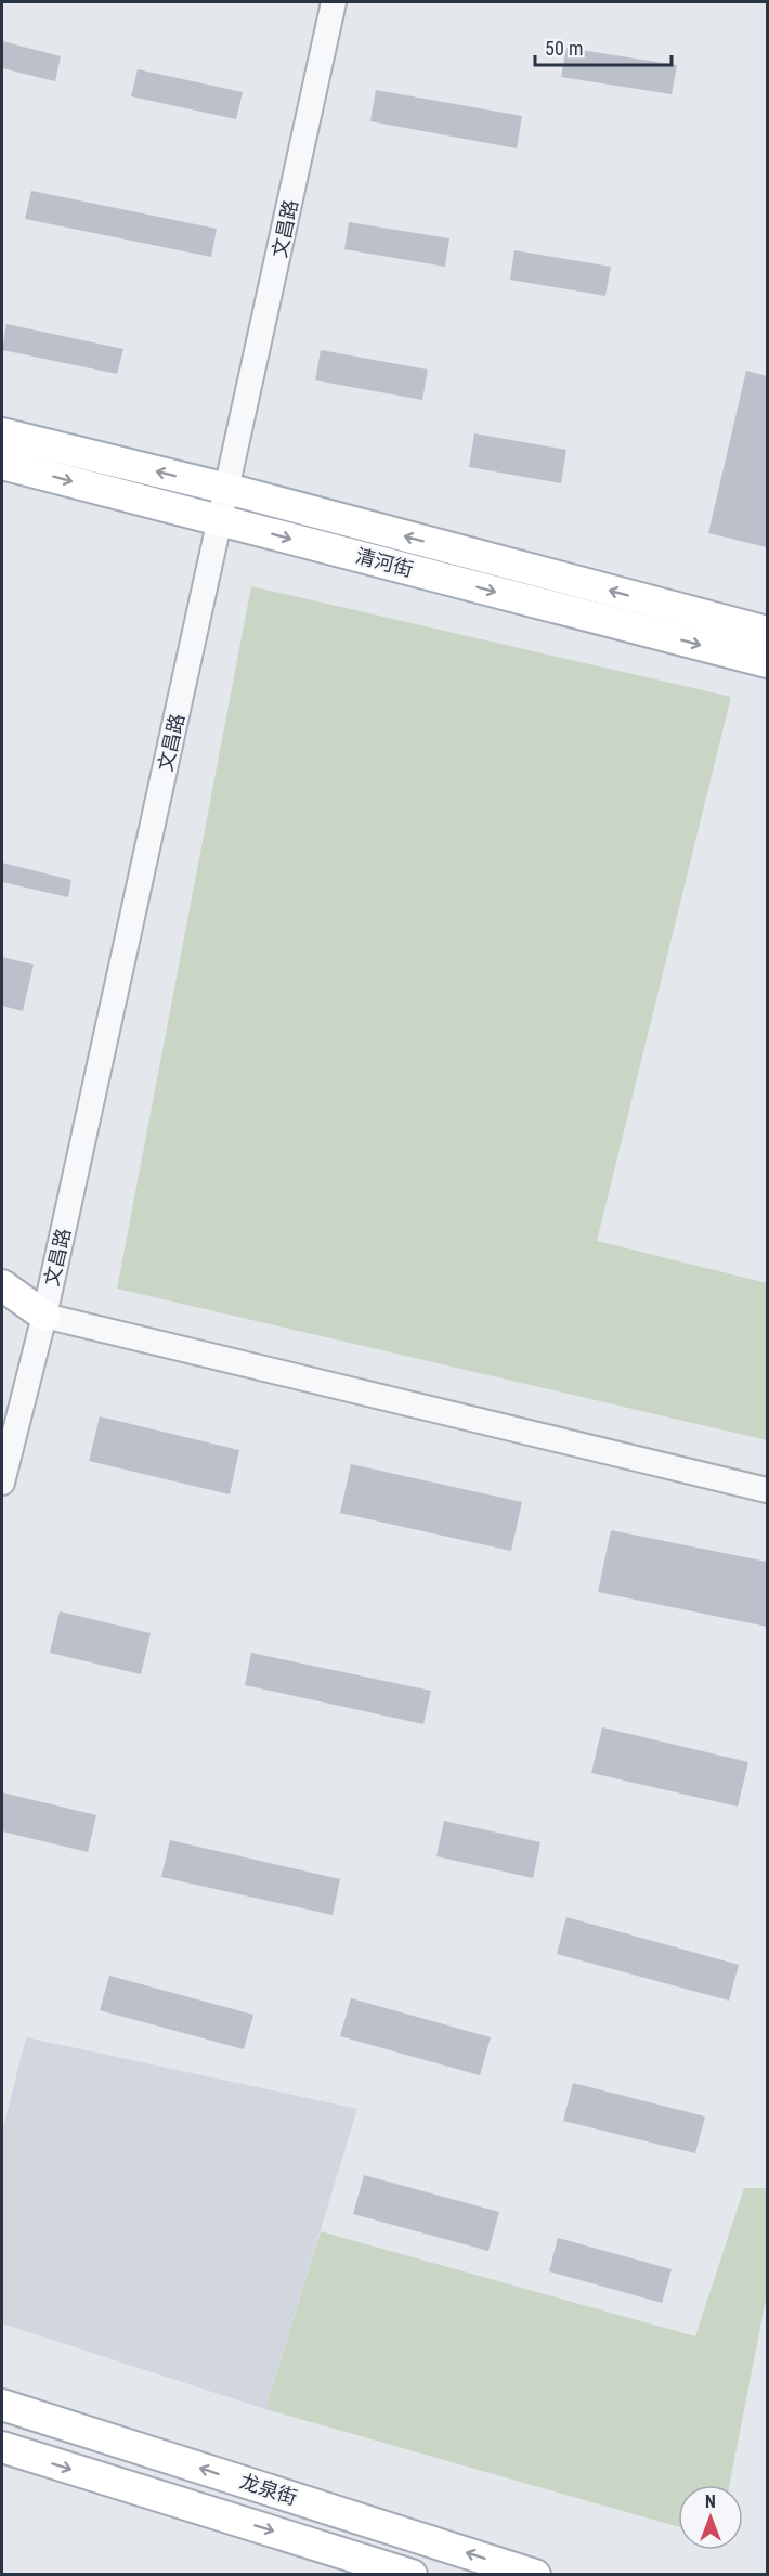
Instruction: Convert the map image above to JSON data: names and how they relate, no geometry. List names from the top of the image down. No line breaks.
{"streets":{"main road":["清河街","龙泉街"],"street":["文昌路"]},"crossings":[["文昌路","清河街"]],"scale_bar":"50 m","north":"top"}
